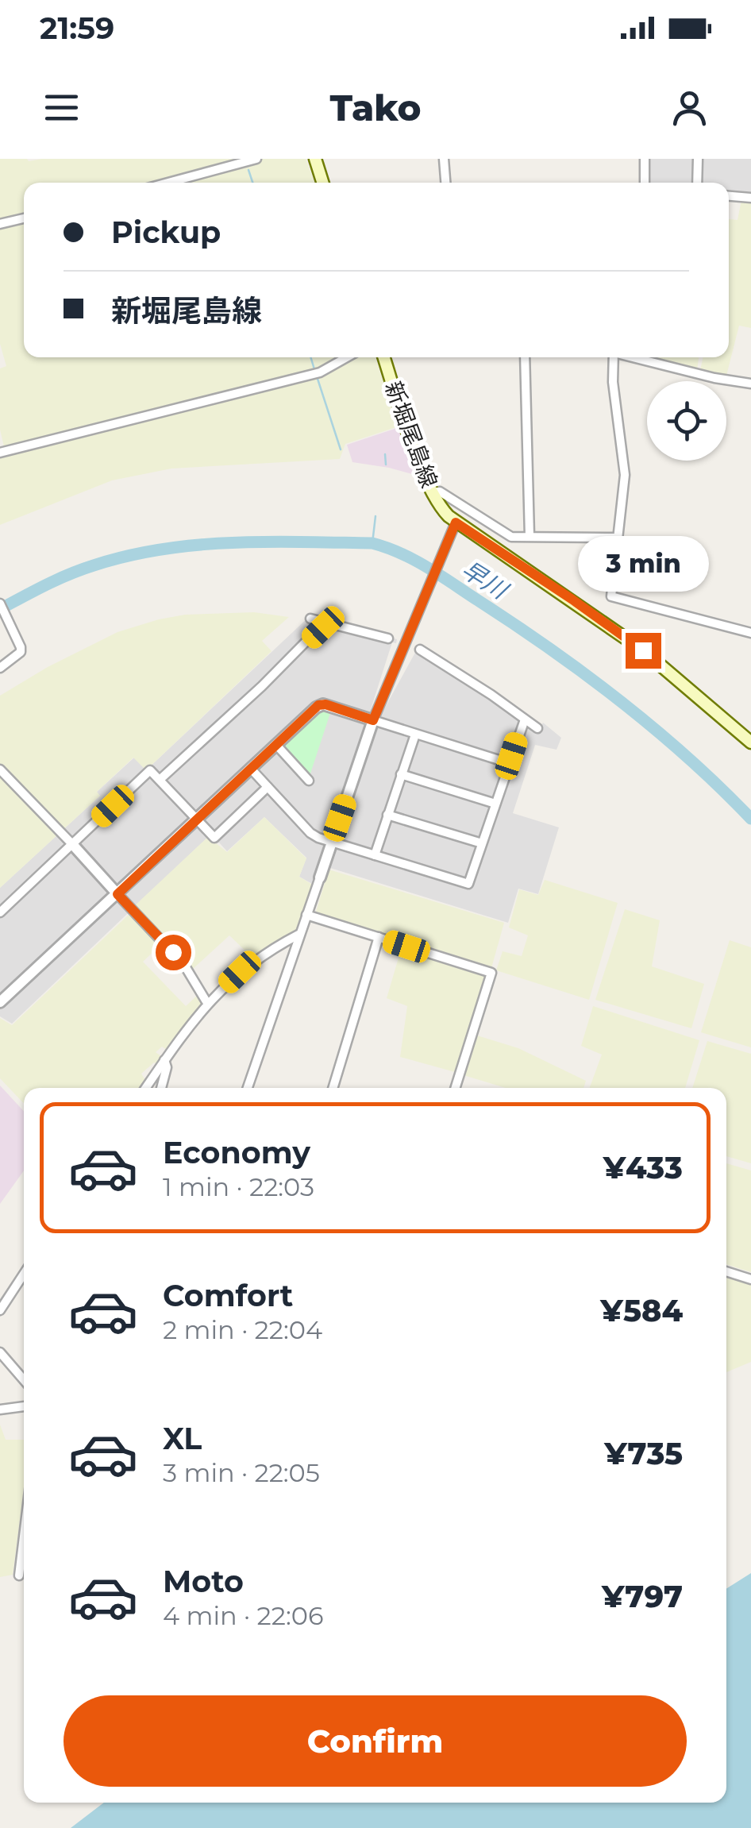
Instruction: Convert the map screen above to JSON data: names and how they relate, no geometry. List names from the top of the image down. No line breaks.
{"streets":{"main road":["新堀尾島線"]},"water":["早川"],"page":{"status":"21:59","header":"Tako","banner":["Pickup","新堀尾島線"],"bubble":"3 min","list":[{"name":"Economy","note":"1 min · 22:03","value":"¥433"},{"name":"Comfort","note":"2 min · 22:04","value":"¥584"},{"name":"XL","note":"3 min · 22:05","value":"¥735"},{"name":"Moto","note":"4 min · 22:06","value":"¥797"}],"buttons":"Confirm"}}
